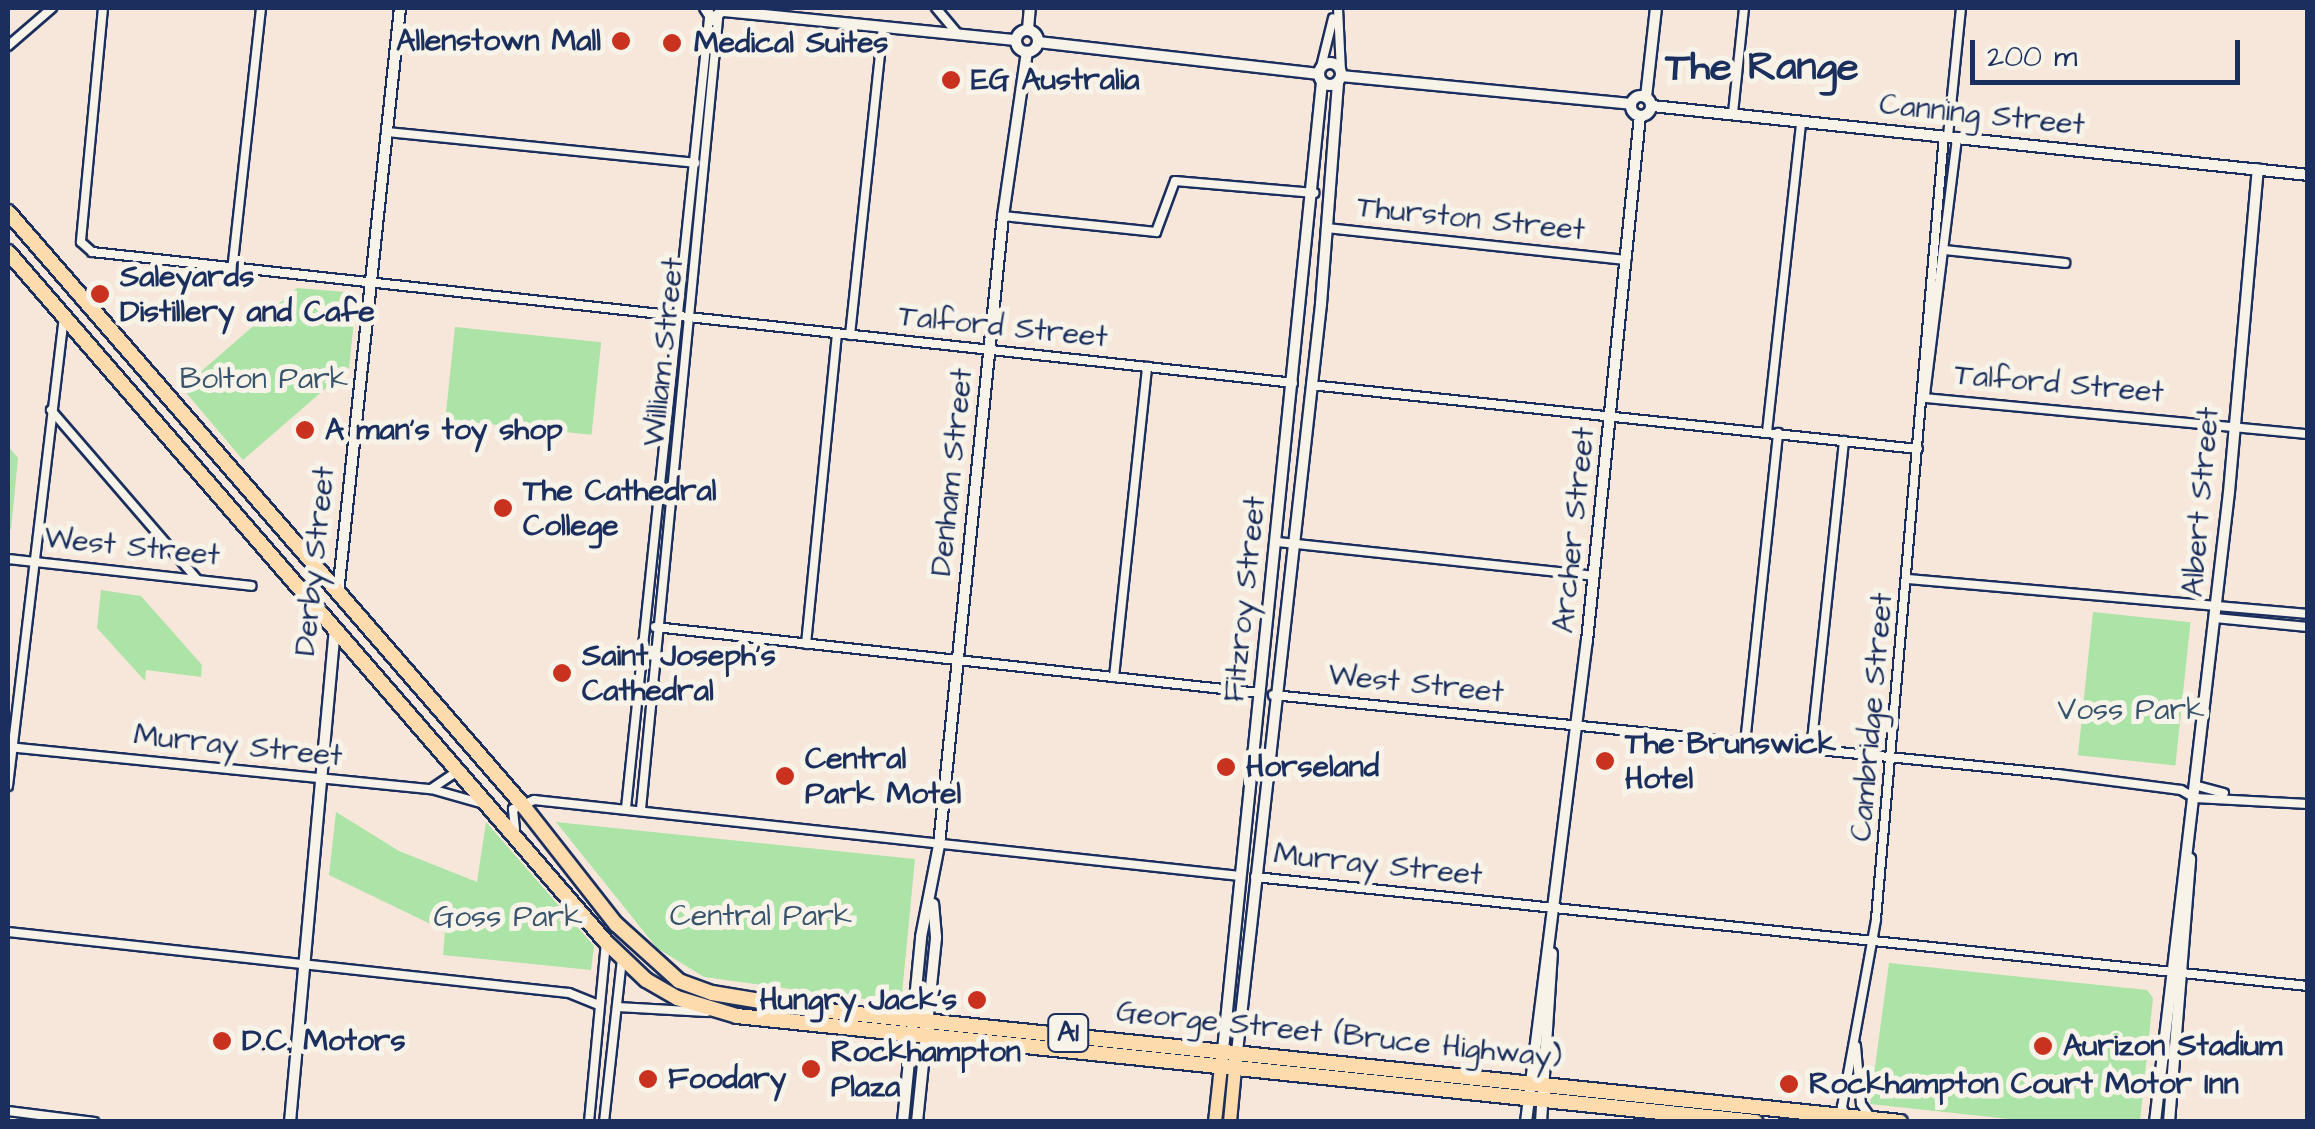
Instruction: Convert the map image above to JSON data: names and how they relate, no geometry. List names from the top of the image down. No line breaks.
{"streets":{"highway":["Derby Street","A1","George Street (Bruce Highway)"],"main road":["Fitzroy Street"],"street":["Canning Street","Thurston Street","Talford Street","William Street","Denham Street","Albert Street","Archer Street","West Street","Cambridge Street","Murray Street"]},"crossings":[["Canning Street","Albert Street"],["Canning Street","Cambridge Street"],["Thurston Street","Archer Street"],["Thurston Street","Fitzroy Street"],["Talford Street","William Street"],["Talford Street","Denham Street"],["Talford Street","Albert Street"],["Talford Street","Archer Street"],["Talford Street","Derby Street"],["Talford Street","Fitzroy Street"],["Talford Street","Cambridge Street"],["William Street","West Street"],["William Street","Murray Street"],["Denham Street","West Street"],["Denham Street","Murray Street"],["Denham Street","George Street (Bruce Highway)"],["Albert Street","West Street"],["Albert Street","Murray Street"],["Archer Street","West Street"],["Archer Street","Murray Street"],["Archer Street","George Street (Bruce Highway)"],["West Street","Fitzroy Street"],["West Street","Cambridge Street"],["Derby Street","Murray Street"],["Derby Street","A1"],["Fitzroy Street","Murray Street"],["Fitzroy Street","George Street (Bruce Highway)"],["Cambridge Street","Murray Street"],["Cambridge Street","George Street (Bruce Highway)"],["Murray Street","A1"],["A1","George Street (Bruce Highway)"]],"districts":["The Range"],"parks":["Bolton Park","Voss Park","Central Park","Goss Park"],"places":["Allenstown Mall","Medical Suites","EG Australia","Saleyards Distillery and Cafe","A man's toy shop","The Cathedral College","Saint Joseph's Cathedral","The Brunswick Hotel","Horseland","Central Park Motel","Hungry Jack's","D.C. Motors","Aurizon Stadium","Rockhampton Plaza","Foodary","Rockhampton Court Motor Inn"],"scale_bar":"200 m"}
